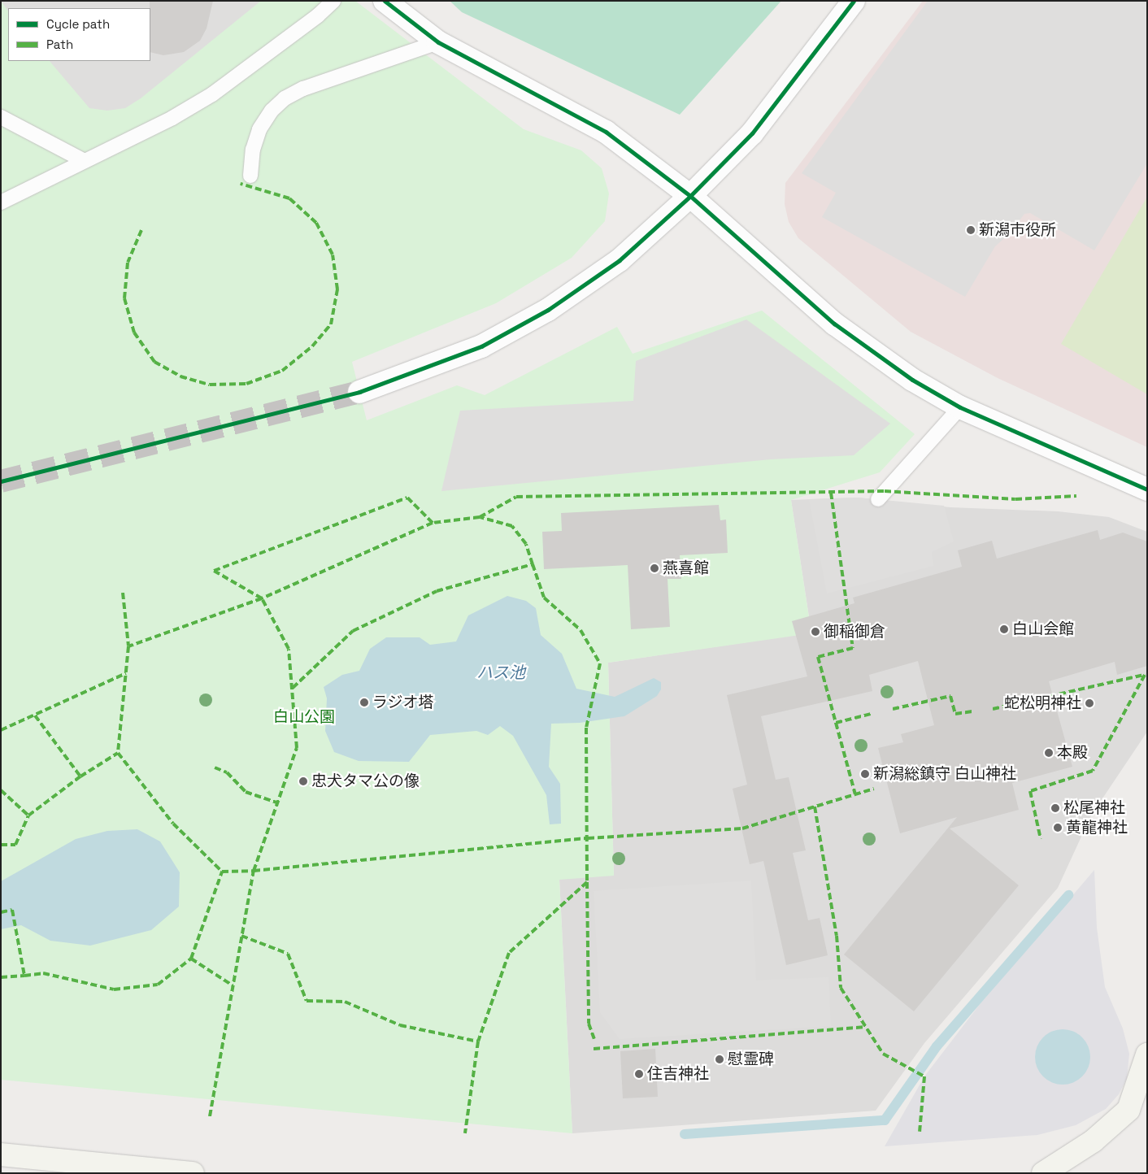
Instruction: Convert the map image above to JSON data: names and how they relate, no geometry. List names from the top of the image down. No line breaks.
{"water":["ハス池"],"parks":["白山公園"],"places":["新潟市役所","燕喜館","白山会館","御稲御倉","ラジオ塔","蛇松明神社","本殿","新潟総鎮守 白山神社","忠犬タマ公の像","松尾神社","黄龍神社","慰霊碑","住吉神社"],"legend":["Cycle path","Path"]}
